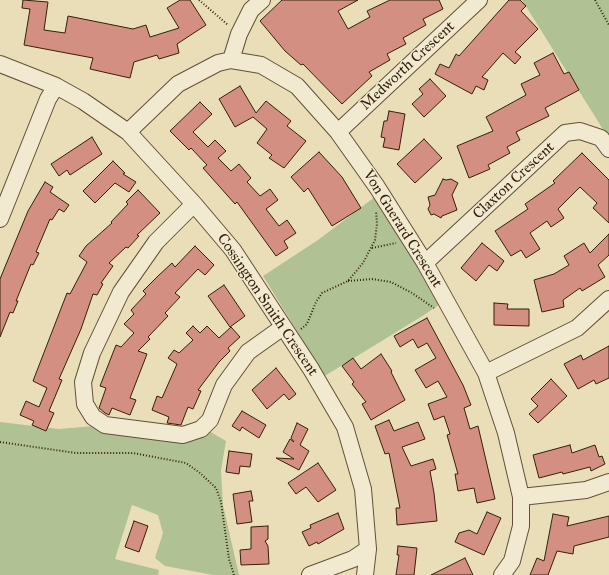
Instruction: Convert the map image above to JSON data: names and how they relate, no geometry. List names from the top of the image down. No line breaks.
{"streets":{"street":["Medworth Crescent","Claxton Crescent","Von Guerard Crescent","Cossington Smith Crescent"]},"crossings":[["Medworth Crescent","Von Guerard Crescent"],["Claxton Crescent","Von Guerard Crescent"],["Von Guerard Crescent","Cossington Smith Crescent"]]}
